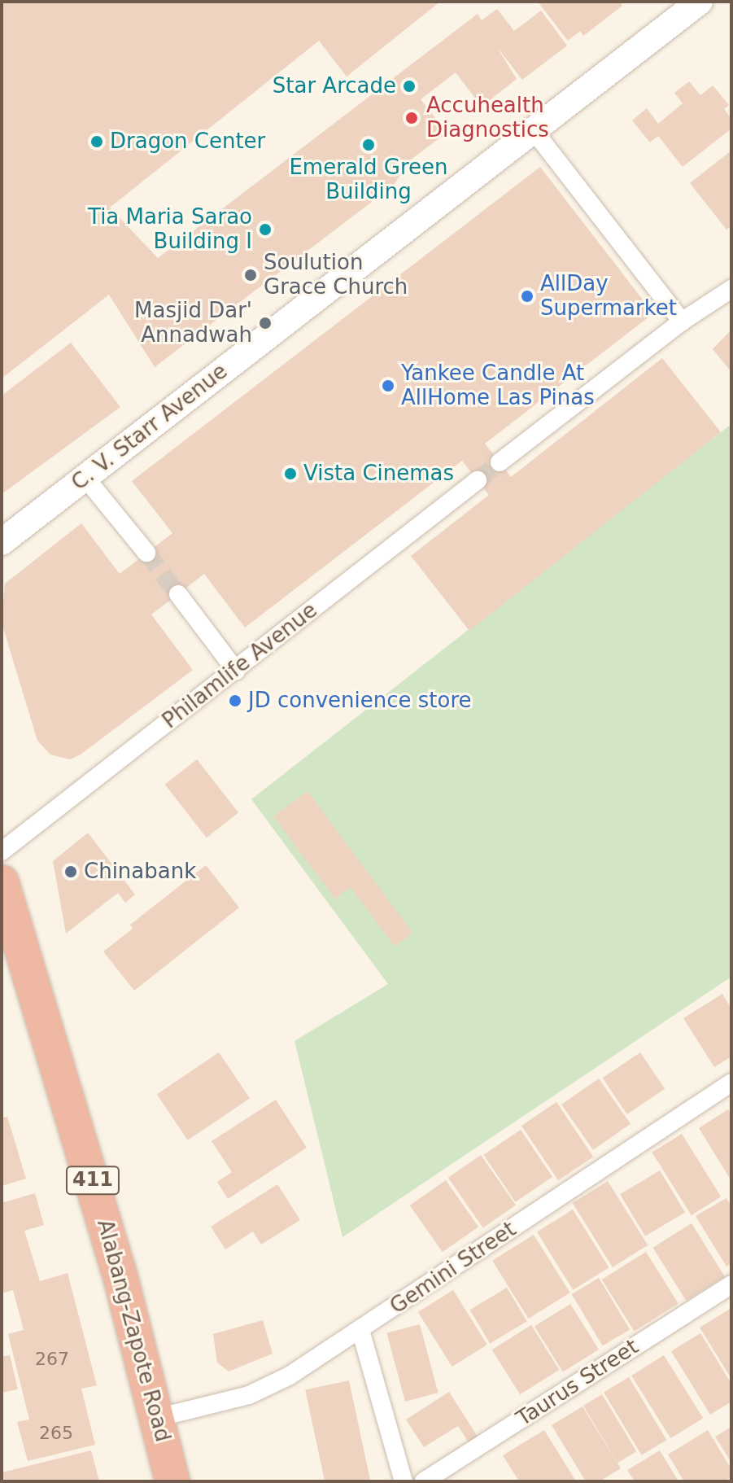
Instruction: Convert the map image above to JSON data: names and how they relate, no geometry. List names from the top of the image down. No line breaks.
{"streets":{"highway":["411","Alabang-Zapote Road"],"main road":["C. V. Starr Avenue"],"street":["Philamlife Avenue","Gemini Street","Taurus Street"]},"crossings":[["Gemini Street","Alabang-Zapote Road"]],"places":["Star Arcade","Accuhealth Diagnostics","Dragon Center","Emerald Green Building","Tia Maria Sarao Building I","Soulution Grace Church","AllDay Supermarket","Masjid Dar' Annadwah","Yankee Candle At AllHome Las Pinas","Vista Cinemas","JD convenience store","Chinabank"],"house_numbers":["267","265"]}
